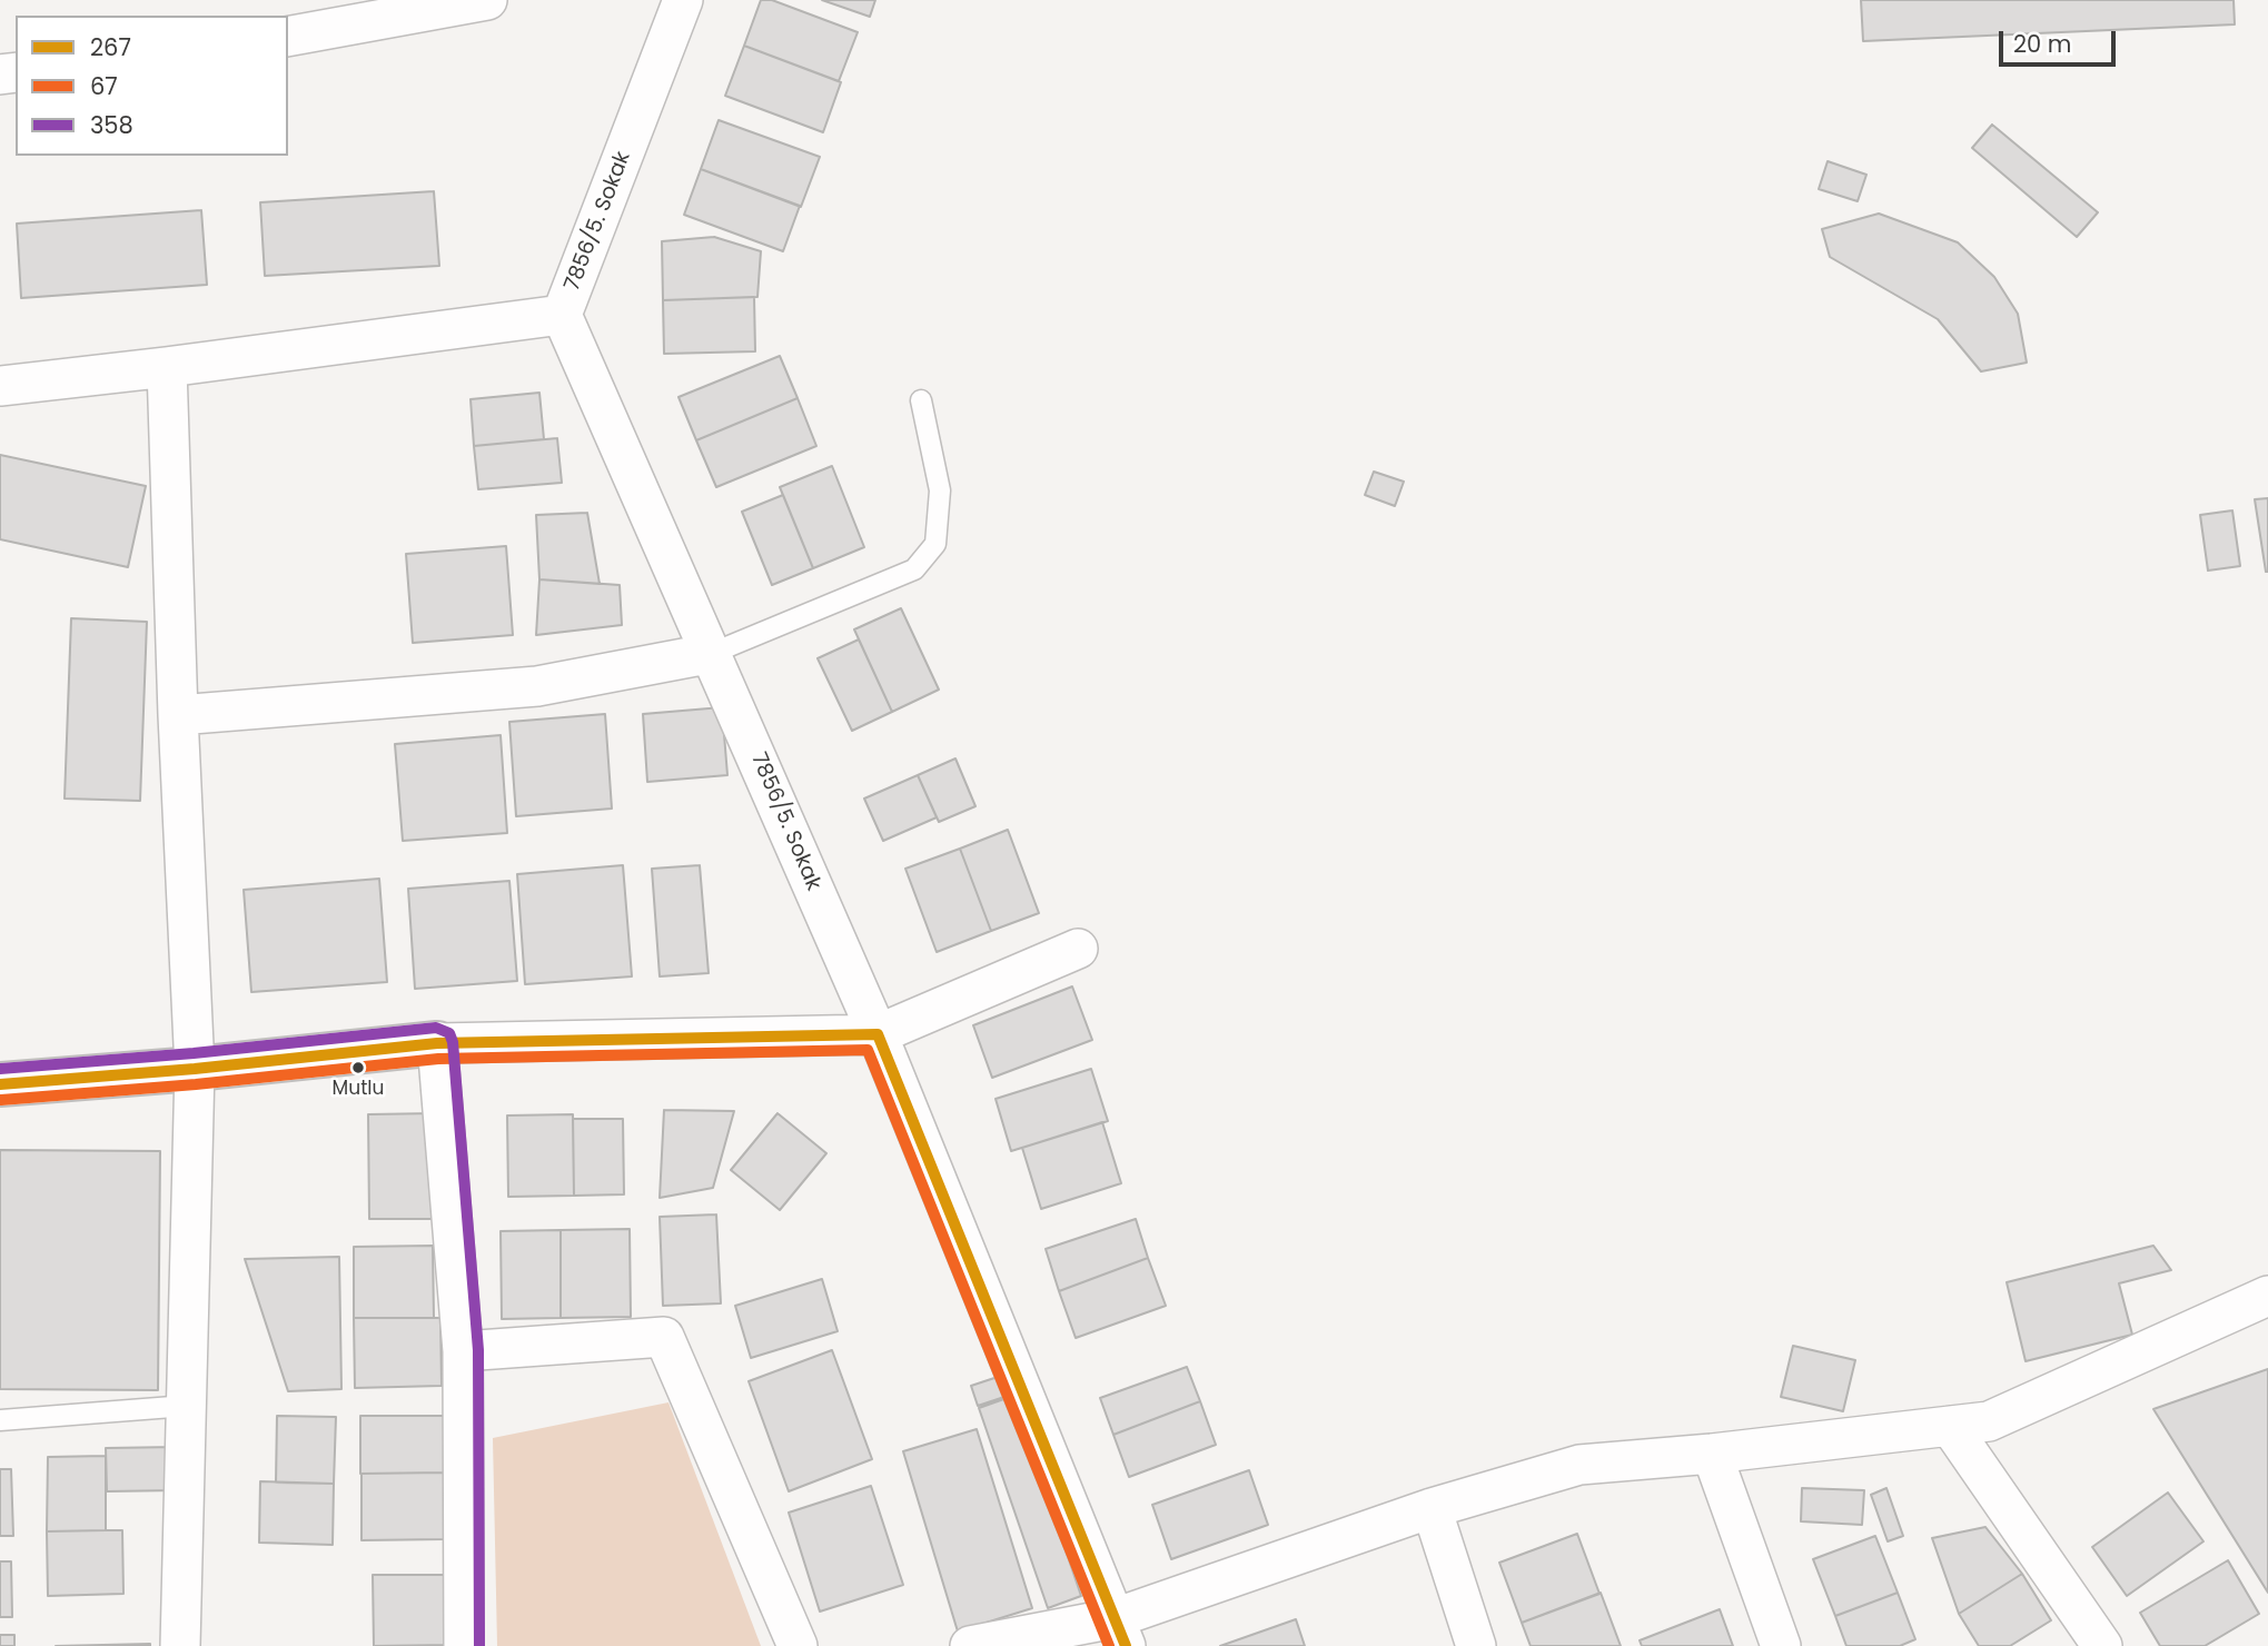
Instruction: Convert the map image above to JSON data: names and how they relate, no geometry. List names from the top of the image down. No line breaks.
{"streets":{"street":["7856/5. Sokak"]},"places":["Mutlu"],"lines":["transit line 358","transit line 267","transit line 67"],"legend":["267","67","358"],"scale_bar":"20 m"}
